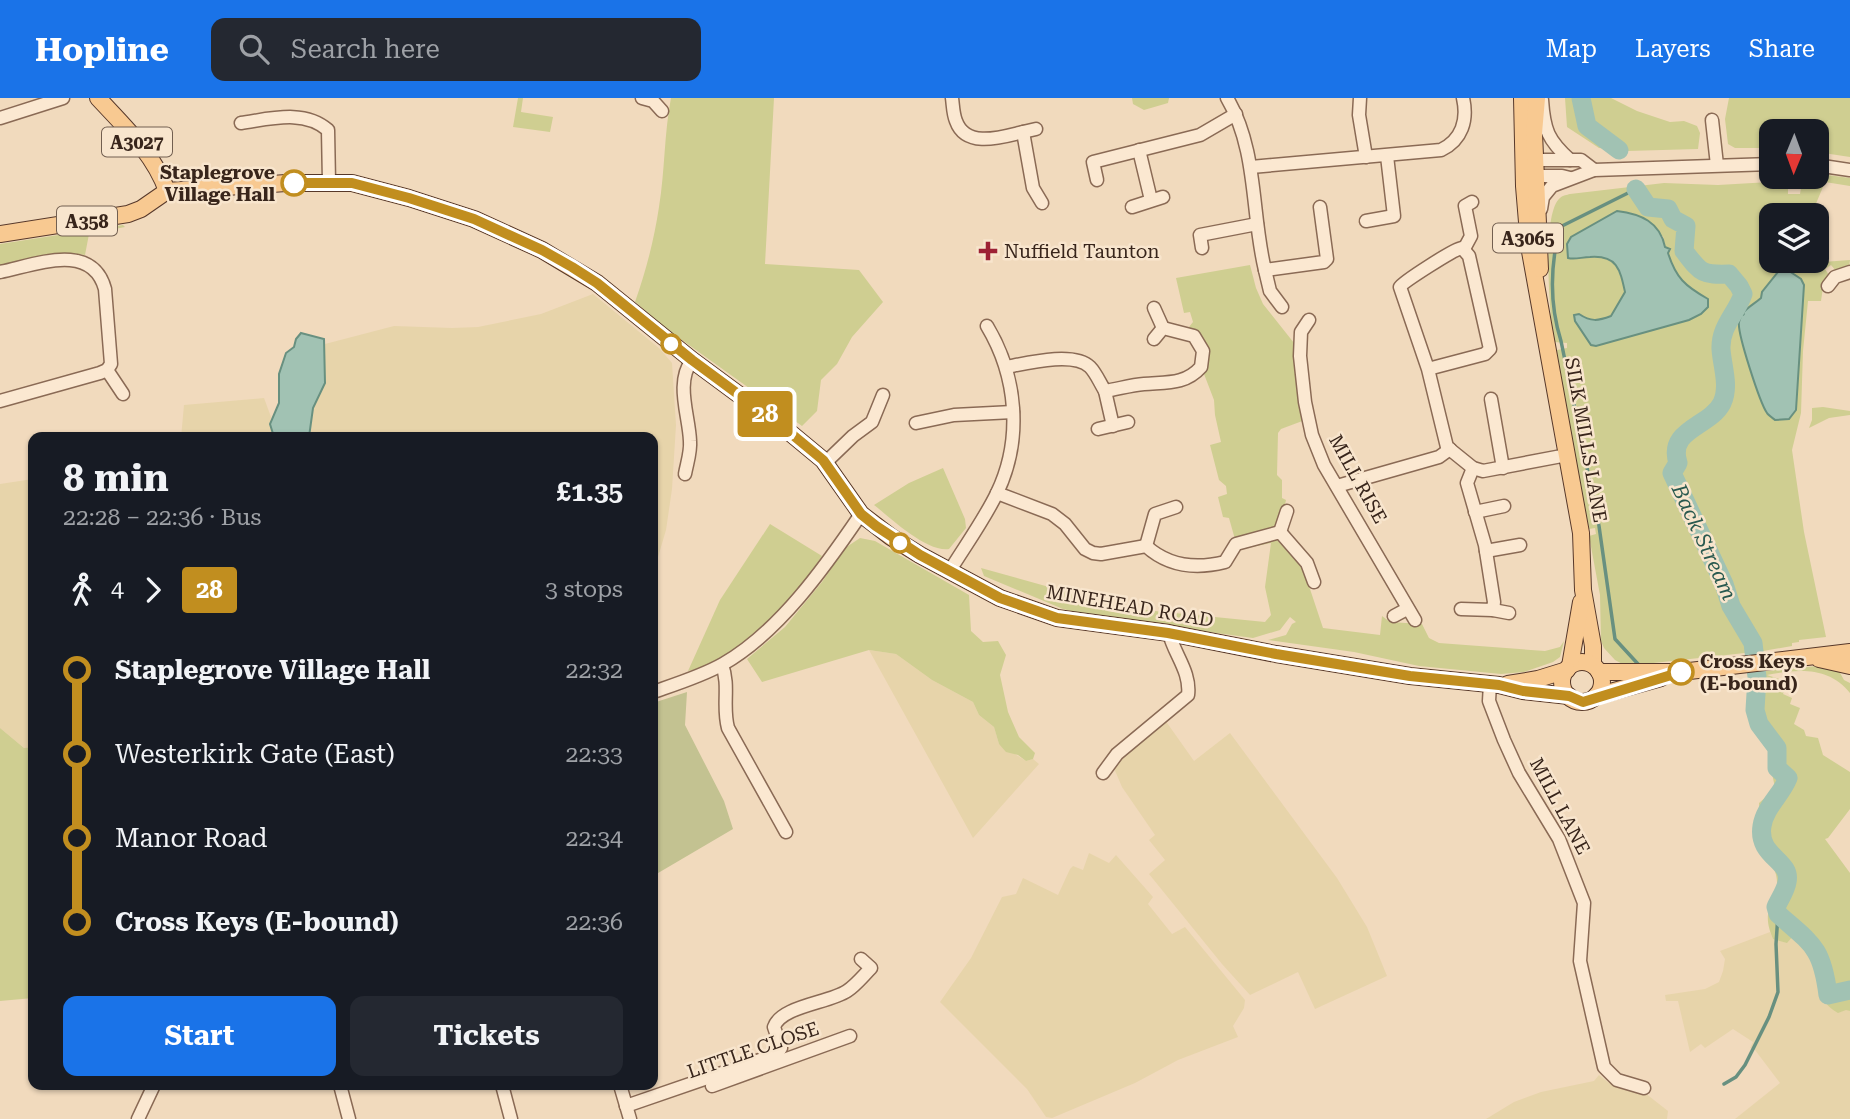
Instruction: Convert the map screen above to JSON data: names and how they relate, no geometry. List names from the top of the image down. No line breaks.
{"streets":{"main road":["A3027","A358","A3065","SILK MILLS LANE","MINEHEAD ROAD"],"street":["MILL RISE","MILL LANE","LITTLE CLOSE"]},"crossings":[["A3027","A358"],["A3027","MINEHEAD ROAD"],["A358","MINEHEAD ROAD"],["SILK MILLS LANE","MINEHEAD ROAD"],["MINEHEAD ROAD","MILL LANE"]],"water":["Back Stream"],"places":{"other":["Staplegrove Village Hall","Cross Keys (E-bound)"],"health":["Nuffield Taunton"]},"lines":["bus line 28"],"north":"bottom","page":{"header":"Hopline","search":"Search here","nav":["Map","Layers","Share"],"on_map":"28","heading":["8 min","22:28 – 22:36 · Bus","£1.35"],"legs":["4","28","3 stops"],"list":[{"name":"Staplegrove Village Hall","value":"22:32"},{"name":"Westerkirk Gate (East)","value":"22:33"},{"name":"Manor Road","value":"22:34"},{"name":"Cross Keys (E-bound)","value":"22:36"}],"buttons":["Start","Tickets"]}}
